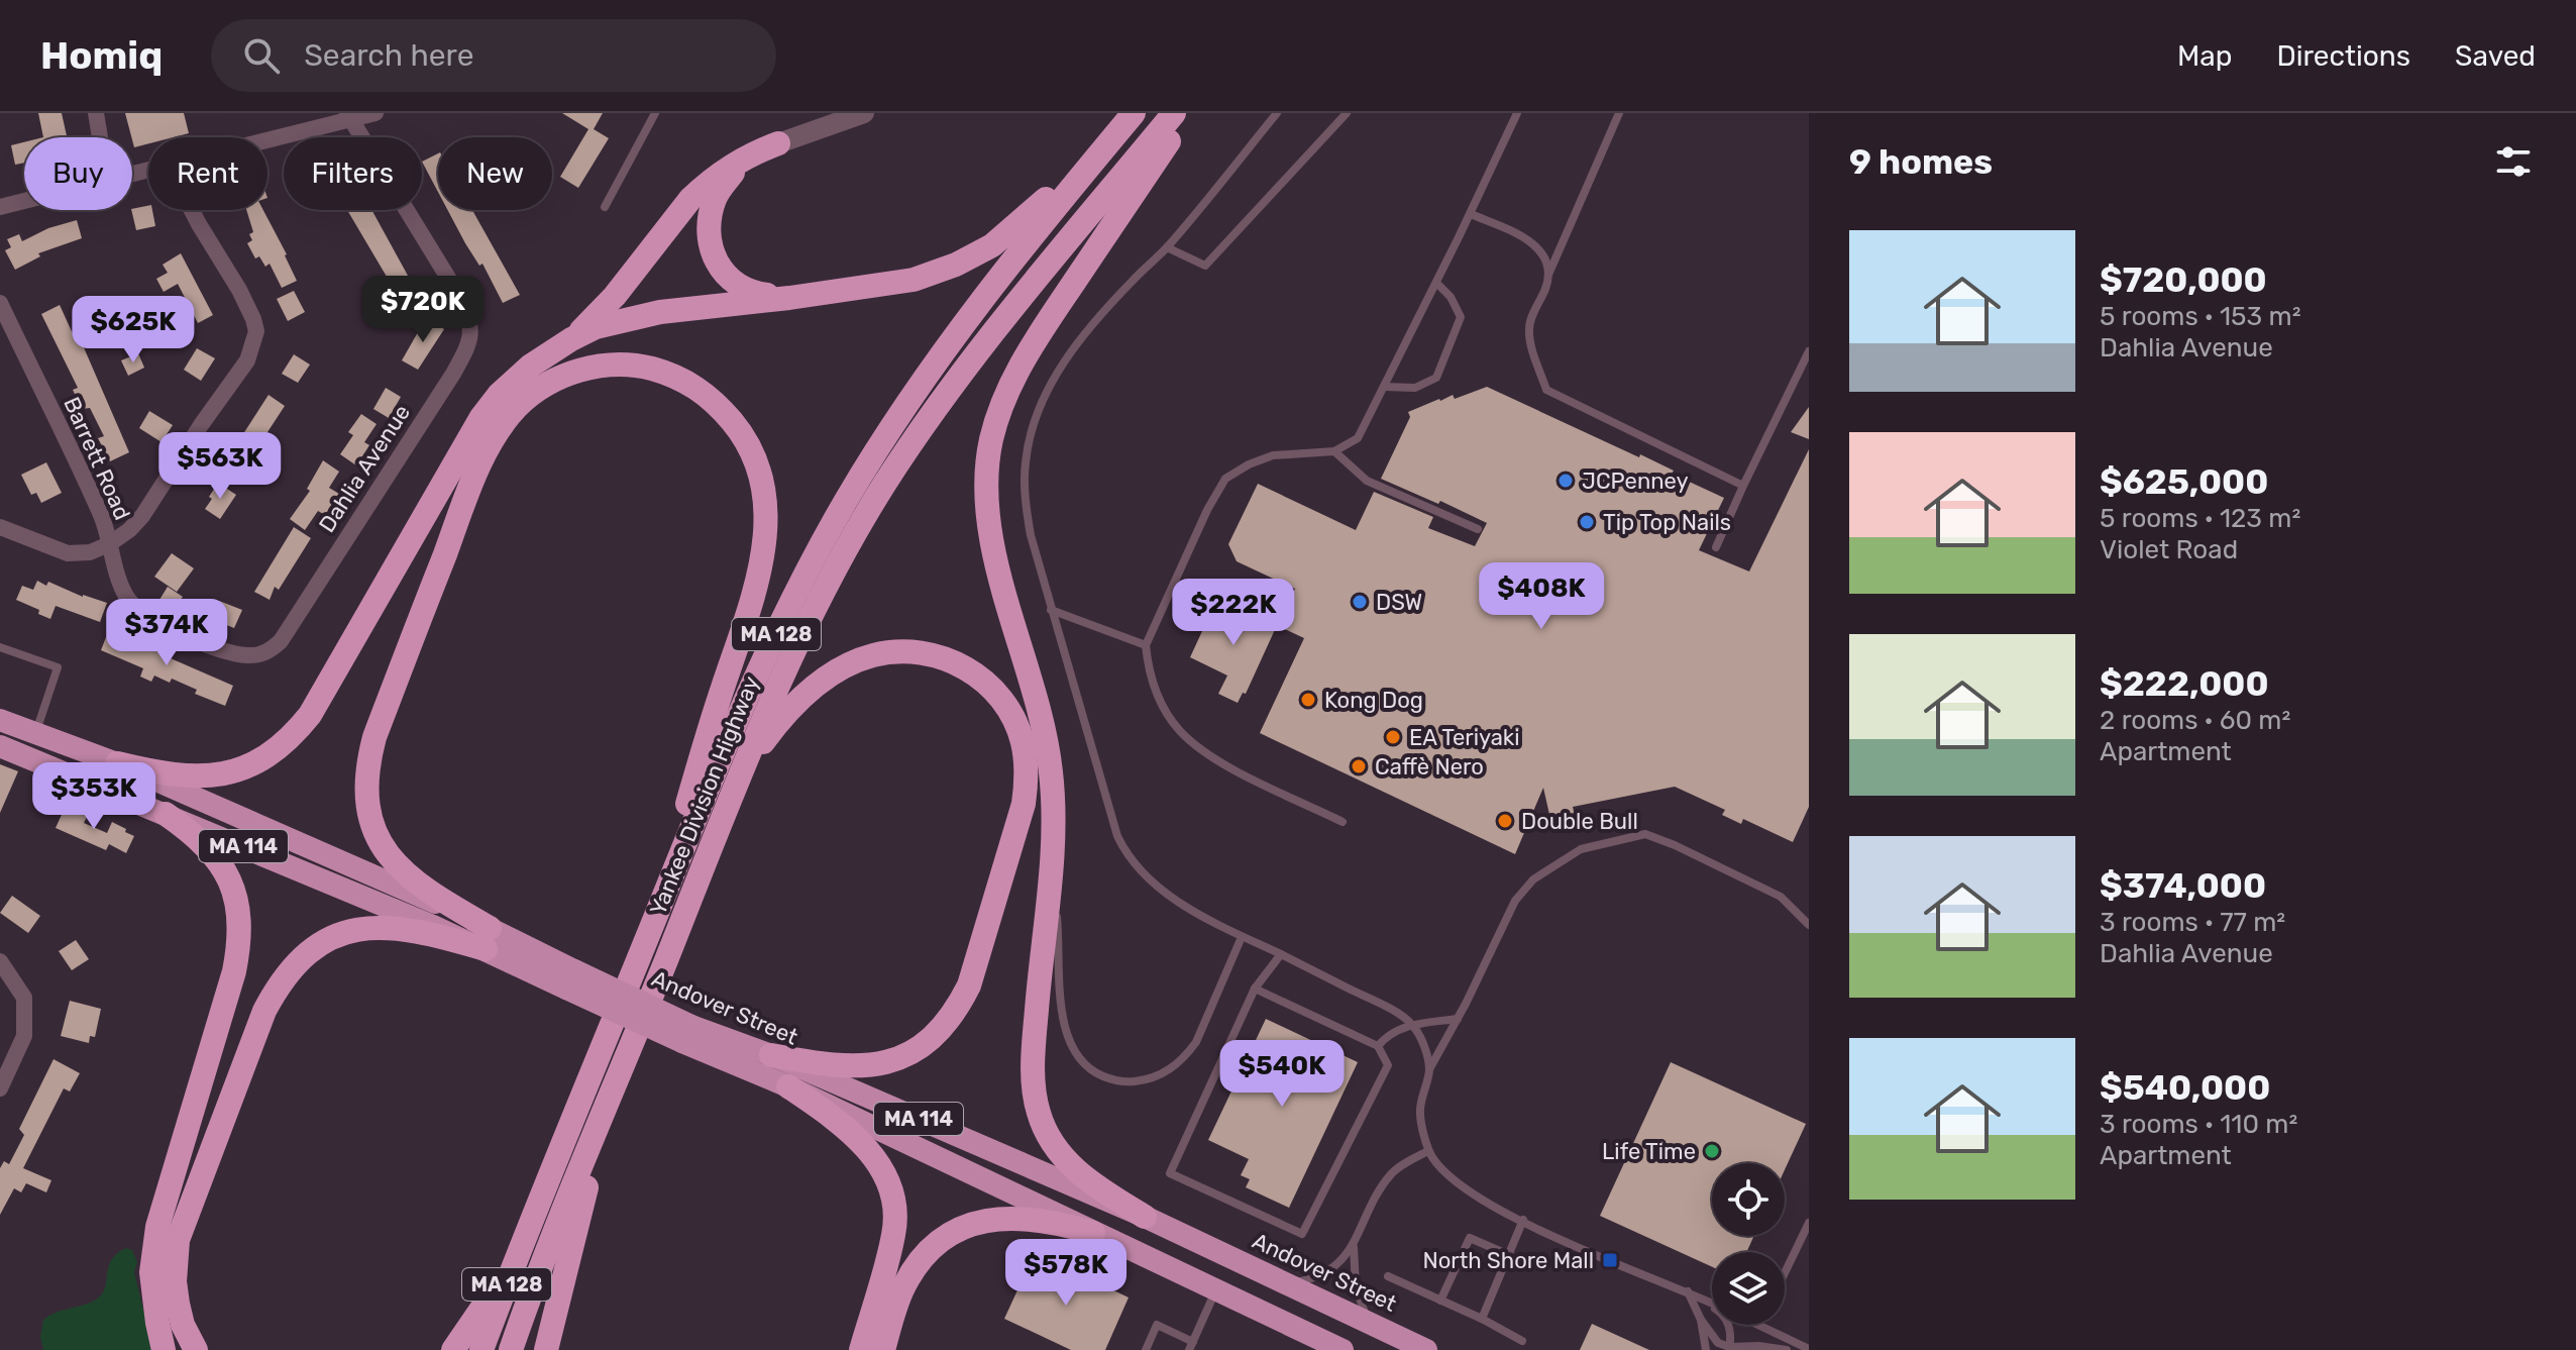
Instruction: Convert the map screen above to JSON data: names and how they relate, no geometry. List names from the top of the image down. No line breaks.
{"streets":{"highway":["MA 128","Yankee Division Highway","MA 114","Andover Street"],"street":["Barrett Road","Dahlia Avenue"]},"crossings":[["Barrett Road","Dahlia Avenue"]],"places":{"other":["JCPenney","Tip Top Nails","DSW","Kong Dog","EA Teriyaki","Caffè Nero","Double Bull","Life Time"],"transit":["North Shore Mall"]},"page":{"header":"Homiq","search":"Search here","nav":["Map","Directions","Saved"],"heading":"9 homes","chip":["Buy","Rent","Filters","New"],"list":[{"name":"$720,000","note":"5 rooms · 153 m² · Dahlia Avenue"},{"name":"$625,000","note":"5 rooms · 123 m² · Violet Road"},{"name":"$222,000","note":"2 rooms · 60 m² · Apartment"},{"name":"$374,000","note":"3 rooms · 77 m² · Dahlia Avenue"},{"name":"$540,000","note":"3 rooms · 110 m² · Apartment"}],"price":["$720K","$625K","$563K","$408K","$222K","$374K","$353K","$540K","$578K"]}}
